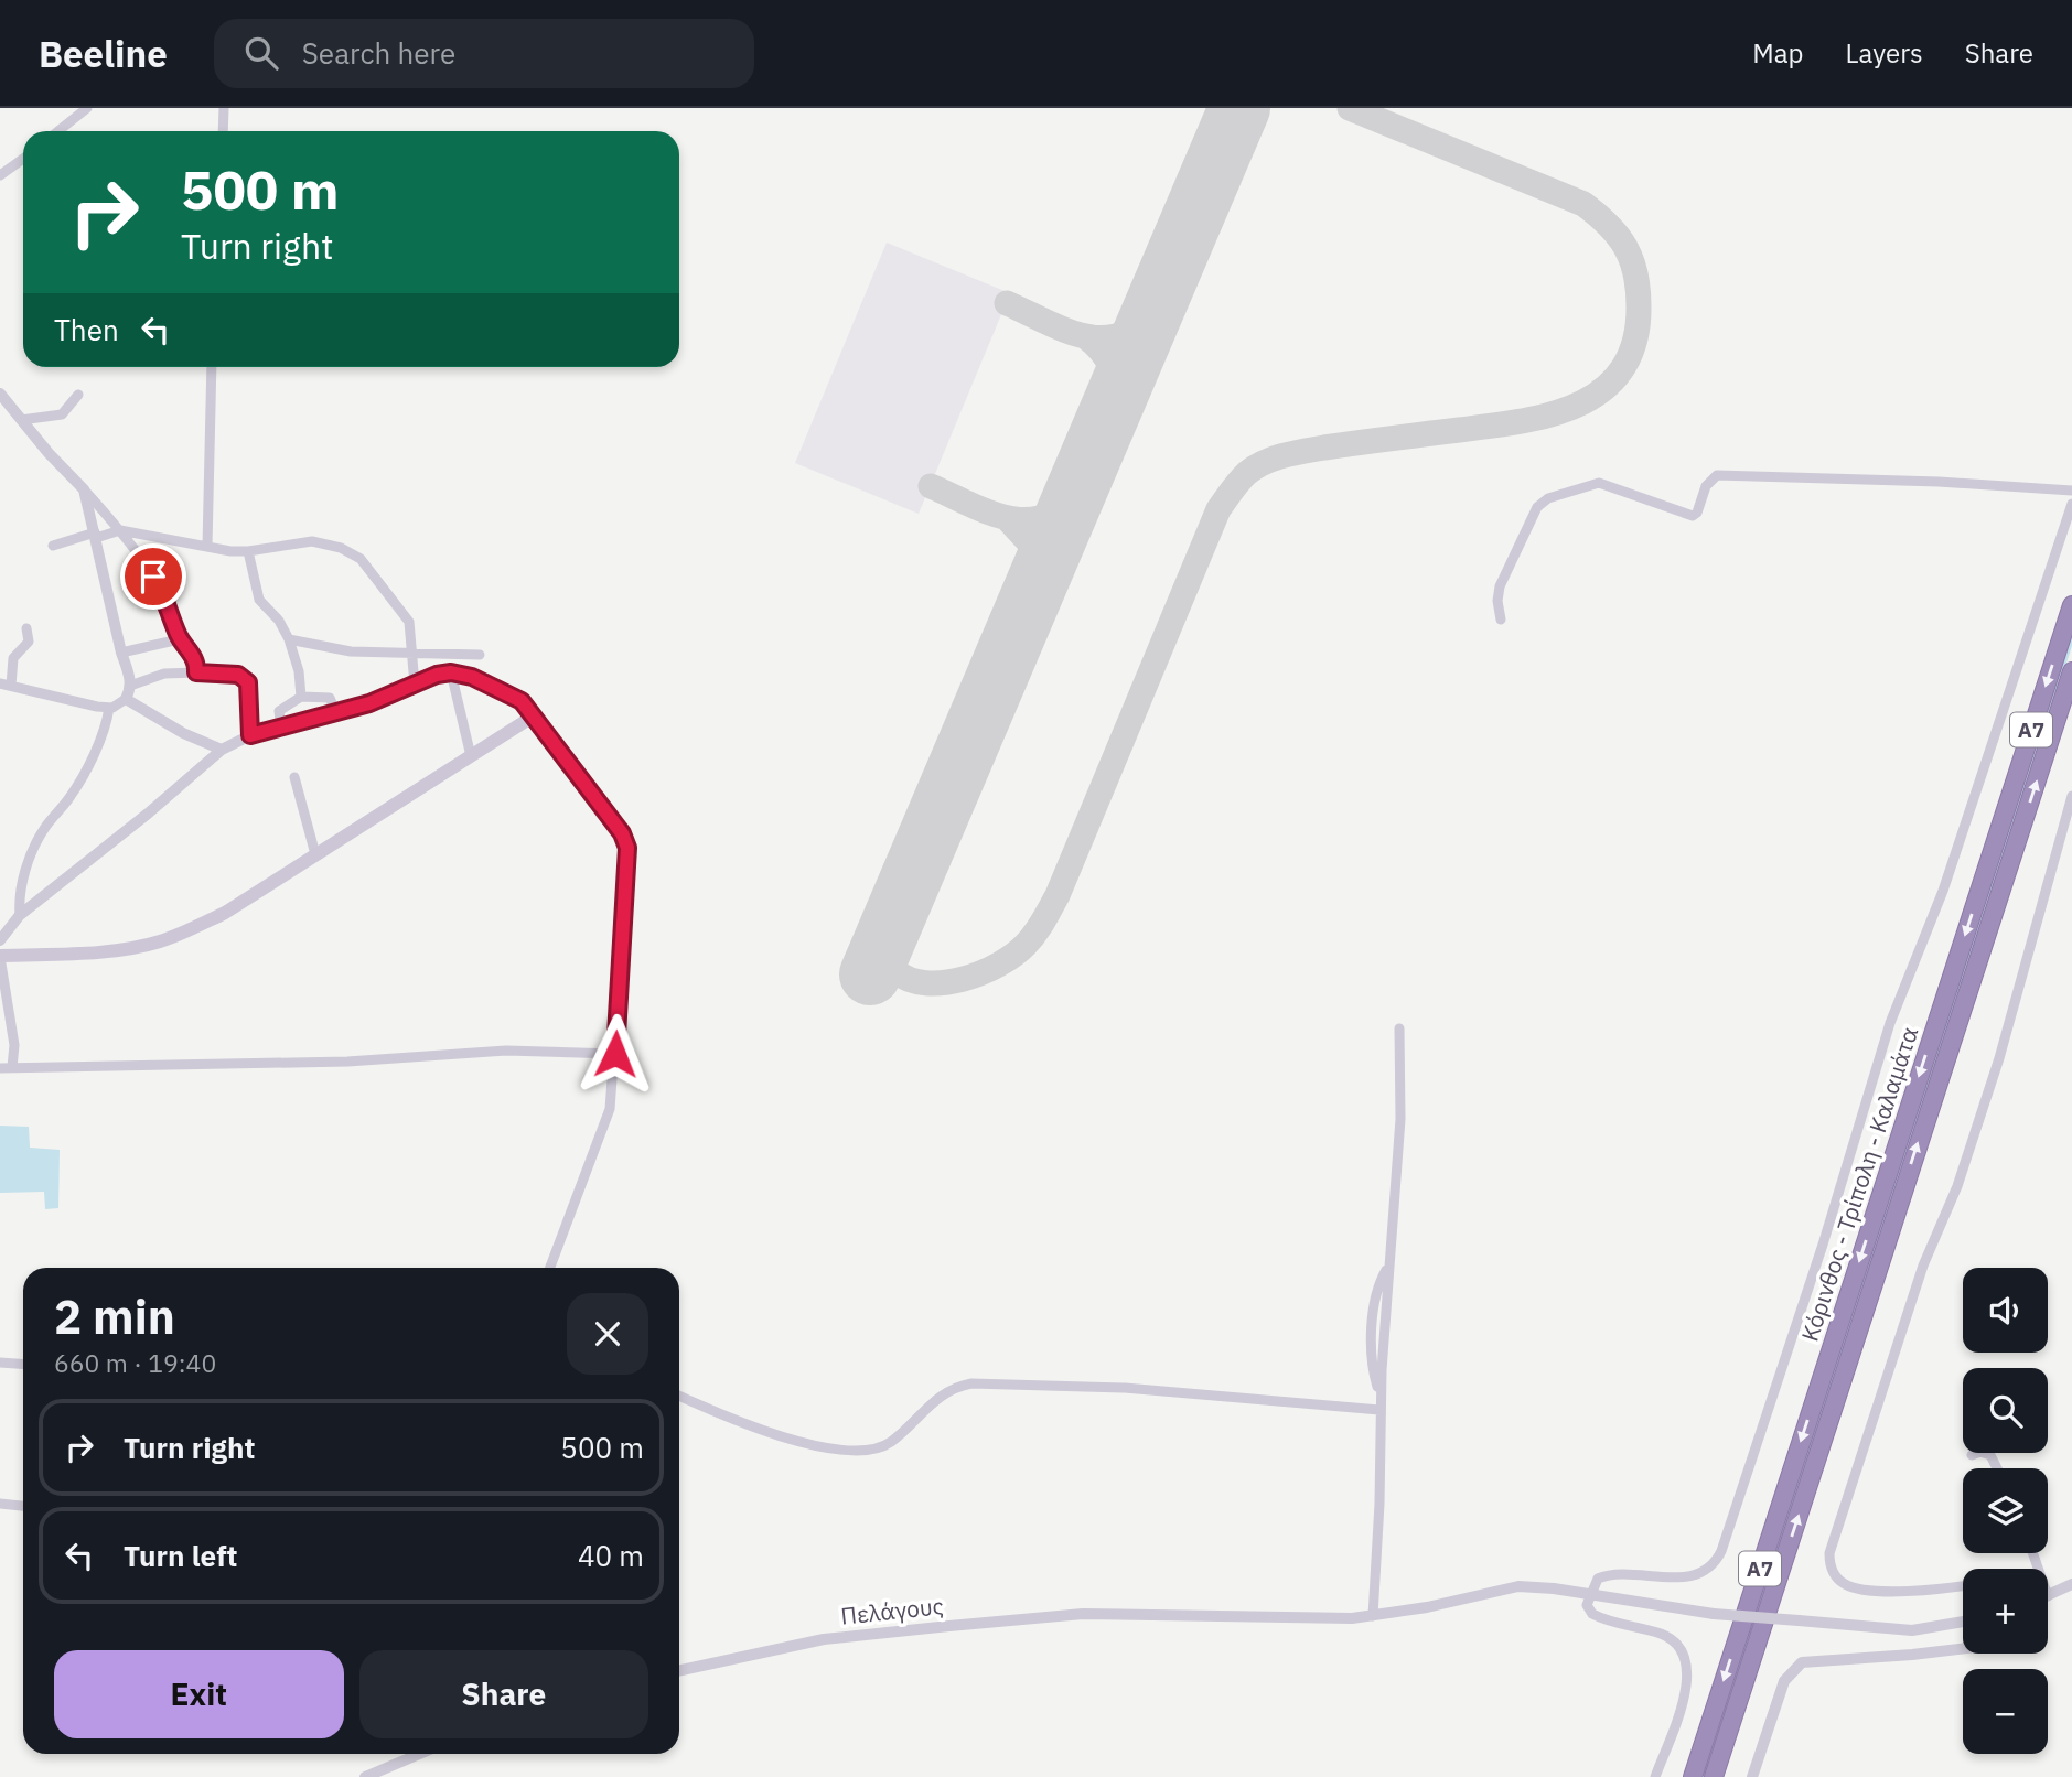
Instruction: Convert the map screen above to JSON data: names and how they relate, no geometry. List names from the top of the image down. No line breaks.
{"streets":{"highway":["Α7","Κόρινθος - Τρίπολη - Καλαμάτα"],"street":["Πελάγους"]},"page":{"header":"Beeline","search":"Search here","nav":["Map","Layers","Share"],"turn":["500 m","Turn right"],"then":"Then","map_buttons":["+","−"],"heading":["2 min","660 m · 19:40"],"list":[{"name":"Turn right","value":"500 m"},{"name":"Turn left","value":"40 m"}],"buttons":["Exit","Share"]}}
